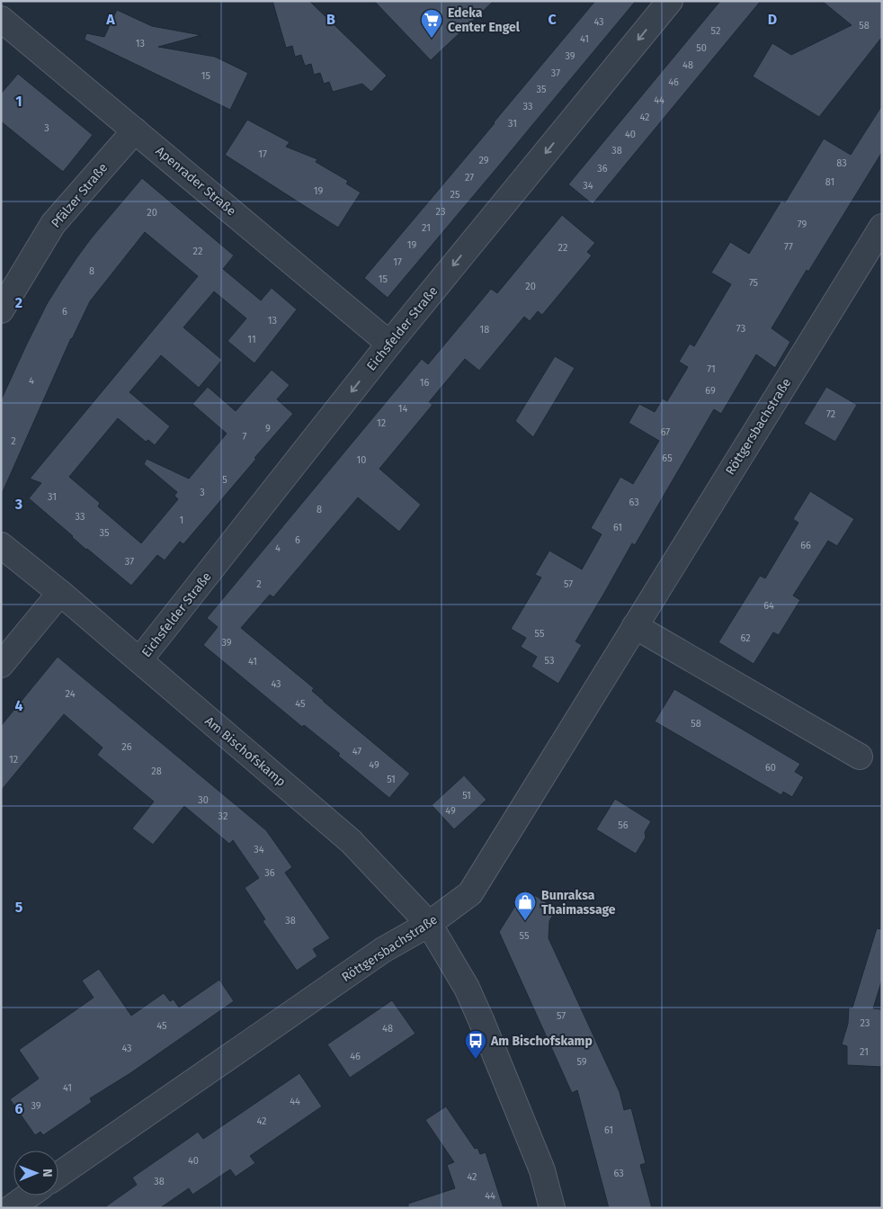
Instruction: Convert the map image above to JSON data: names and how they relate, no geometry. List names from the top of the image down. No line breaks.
{"streets":{"street":["Apenrader Straße","Pfälzer Straße","Eichsfelder Straße","Röttgersbachstraße","Am Bischofskamp"]},"crossings":[["Apenrader Straße","Pfälzer Straße"],["Apenrader Straße","Eichsfelder Straße"],["Eichsfelder Straße","Am Bischofskamp"],["Röttgersbachstraße","Am Bischofskamp"]],"one_way":["Eichsfelder Straße"],"places":{"supermarket":["Edeka Center Engel"],"shop":["Bunraksa Thaimassage"],"bus stop":["Am Bischofskamp"]},"house_numbers":["43","58","52","41","13","50","39","48","37","15","46","35","44","33","42","31","3","40","38","17","29","83","36","27","81","34","19","25","23","20","79","21","19","77","22","22","17","8","15","75","20","6","13","73","18","11","71","4","16","69","14","72","12","9","67","7","2","65","10","5","3","31","63","8","33","1","61","35","6","66","4","37","2","57","64","55","62","39","53","41","43","24","45","58","26","47","12","49","60","28","51","51","30","49","32","56","34","36","38","55","57","23","45","48","43","21","46","59","41","44","39","42","61","40","63","42","38","44"],"north":"right","grid":{"columns":["A","B","C","D"],"rows":["1","2","3","4","5","6"]}}
